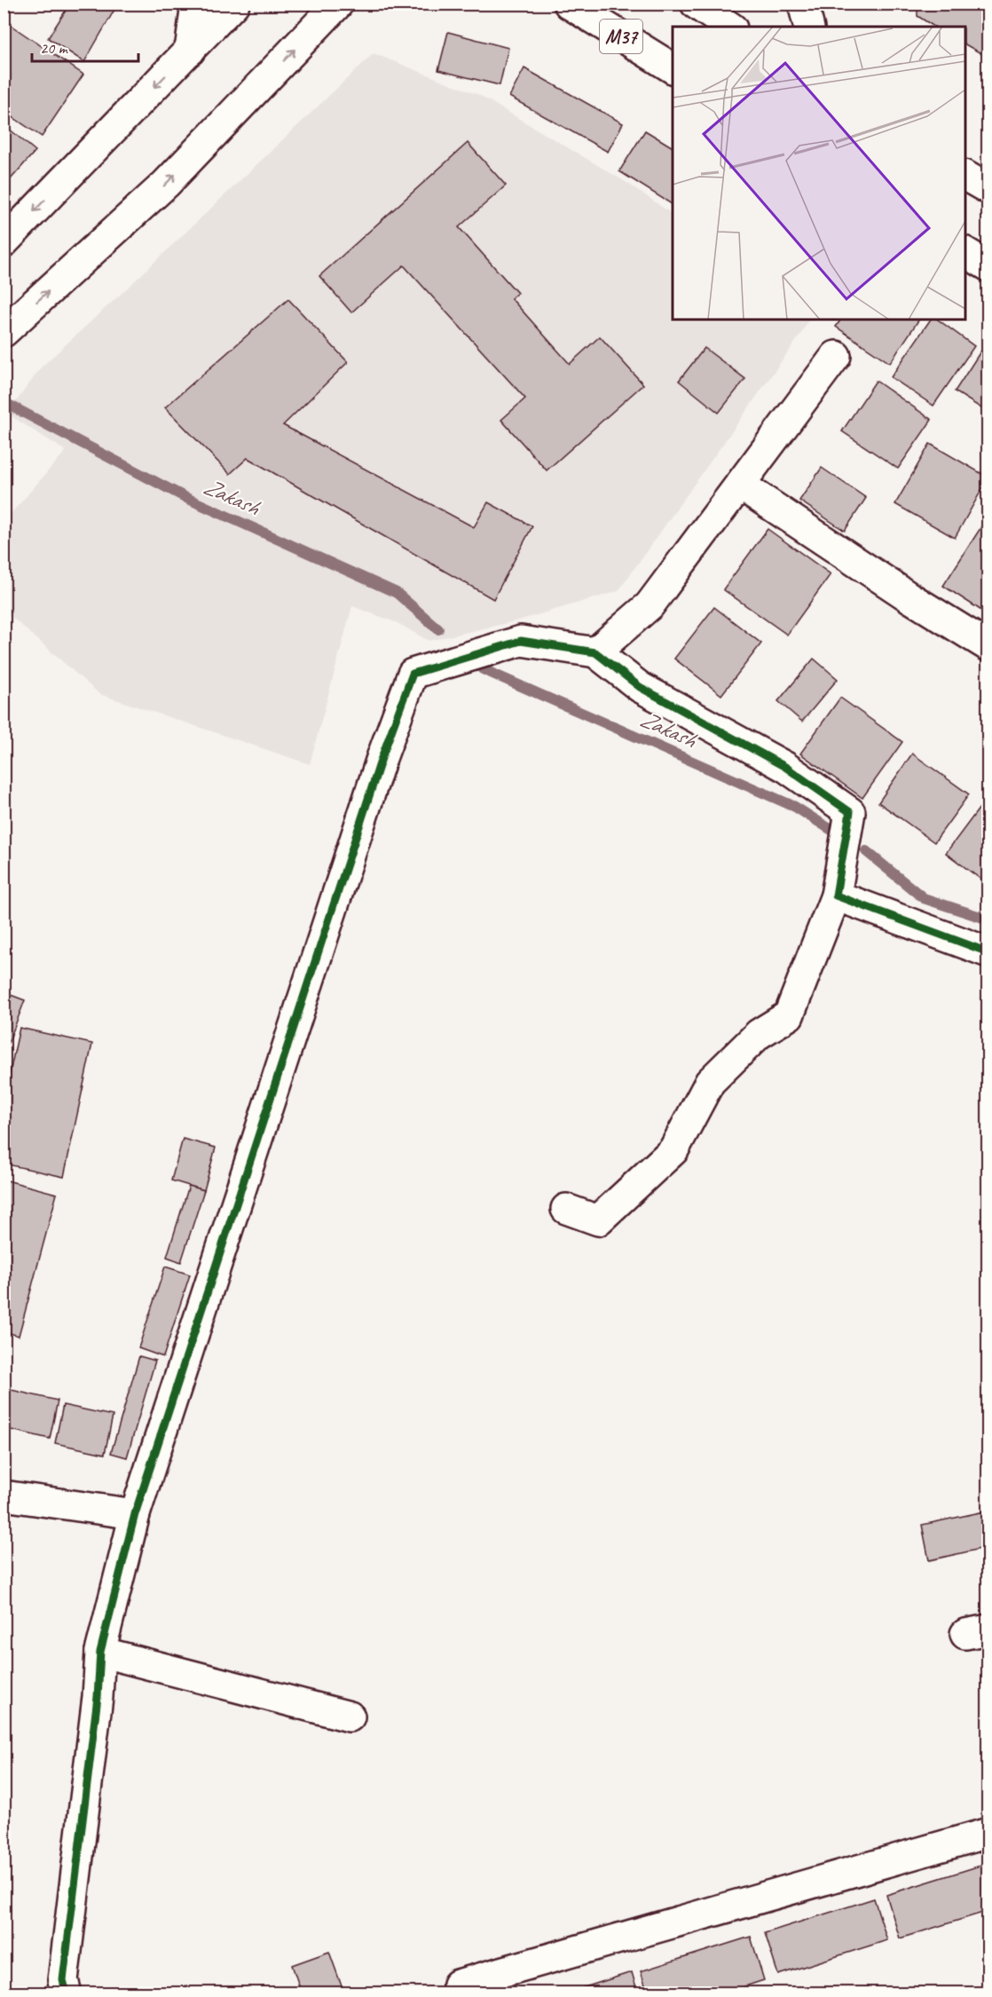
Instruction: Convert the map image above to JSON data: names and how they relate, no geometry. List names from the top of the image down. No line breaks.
{"streets":{"main road":["M37"]},"water":["Zakash"],"scale_bar":"20 m"}
